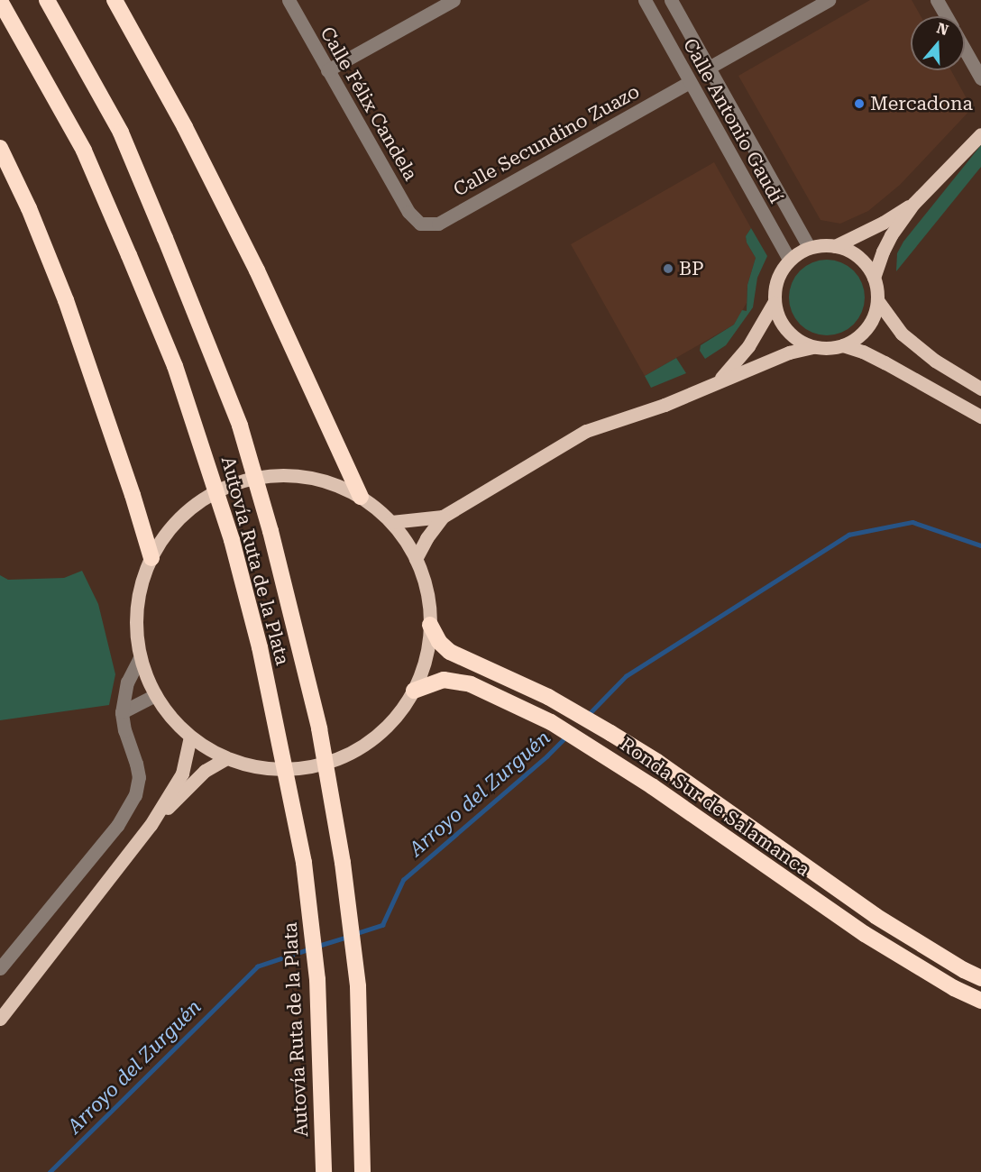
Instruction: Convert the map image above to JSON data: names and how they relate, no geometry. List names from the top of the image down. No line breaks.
{"streets":{"highway":["Autovía Ruta de la Plata","Ronda Sur de Salamanca"],"street":["Calle Félix Candela","Calle Antonio Gaudí","Calle Secundino Zuazo"]},"crossings":[["Calle Félix Candela","Calle Secundino Zuazo"],["Calle Antonio Gaudí","Calle Secundino Zuazo"]],"water":["Arroyo del Zurguén"],"places":["Mercadona","BP"],"north":"top"}
